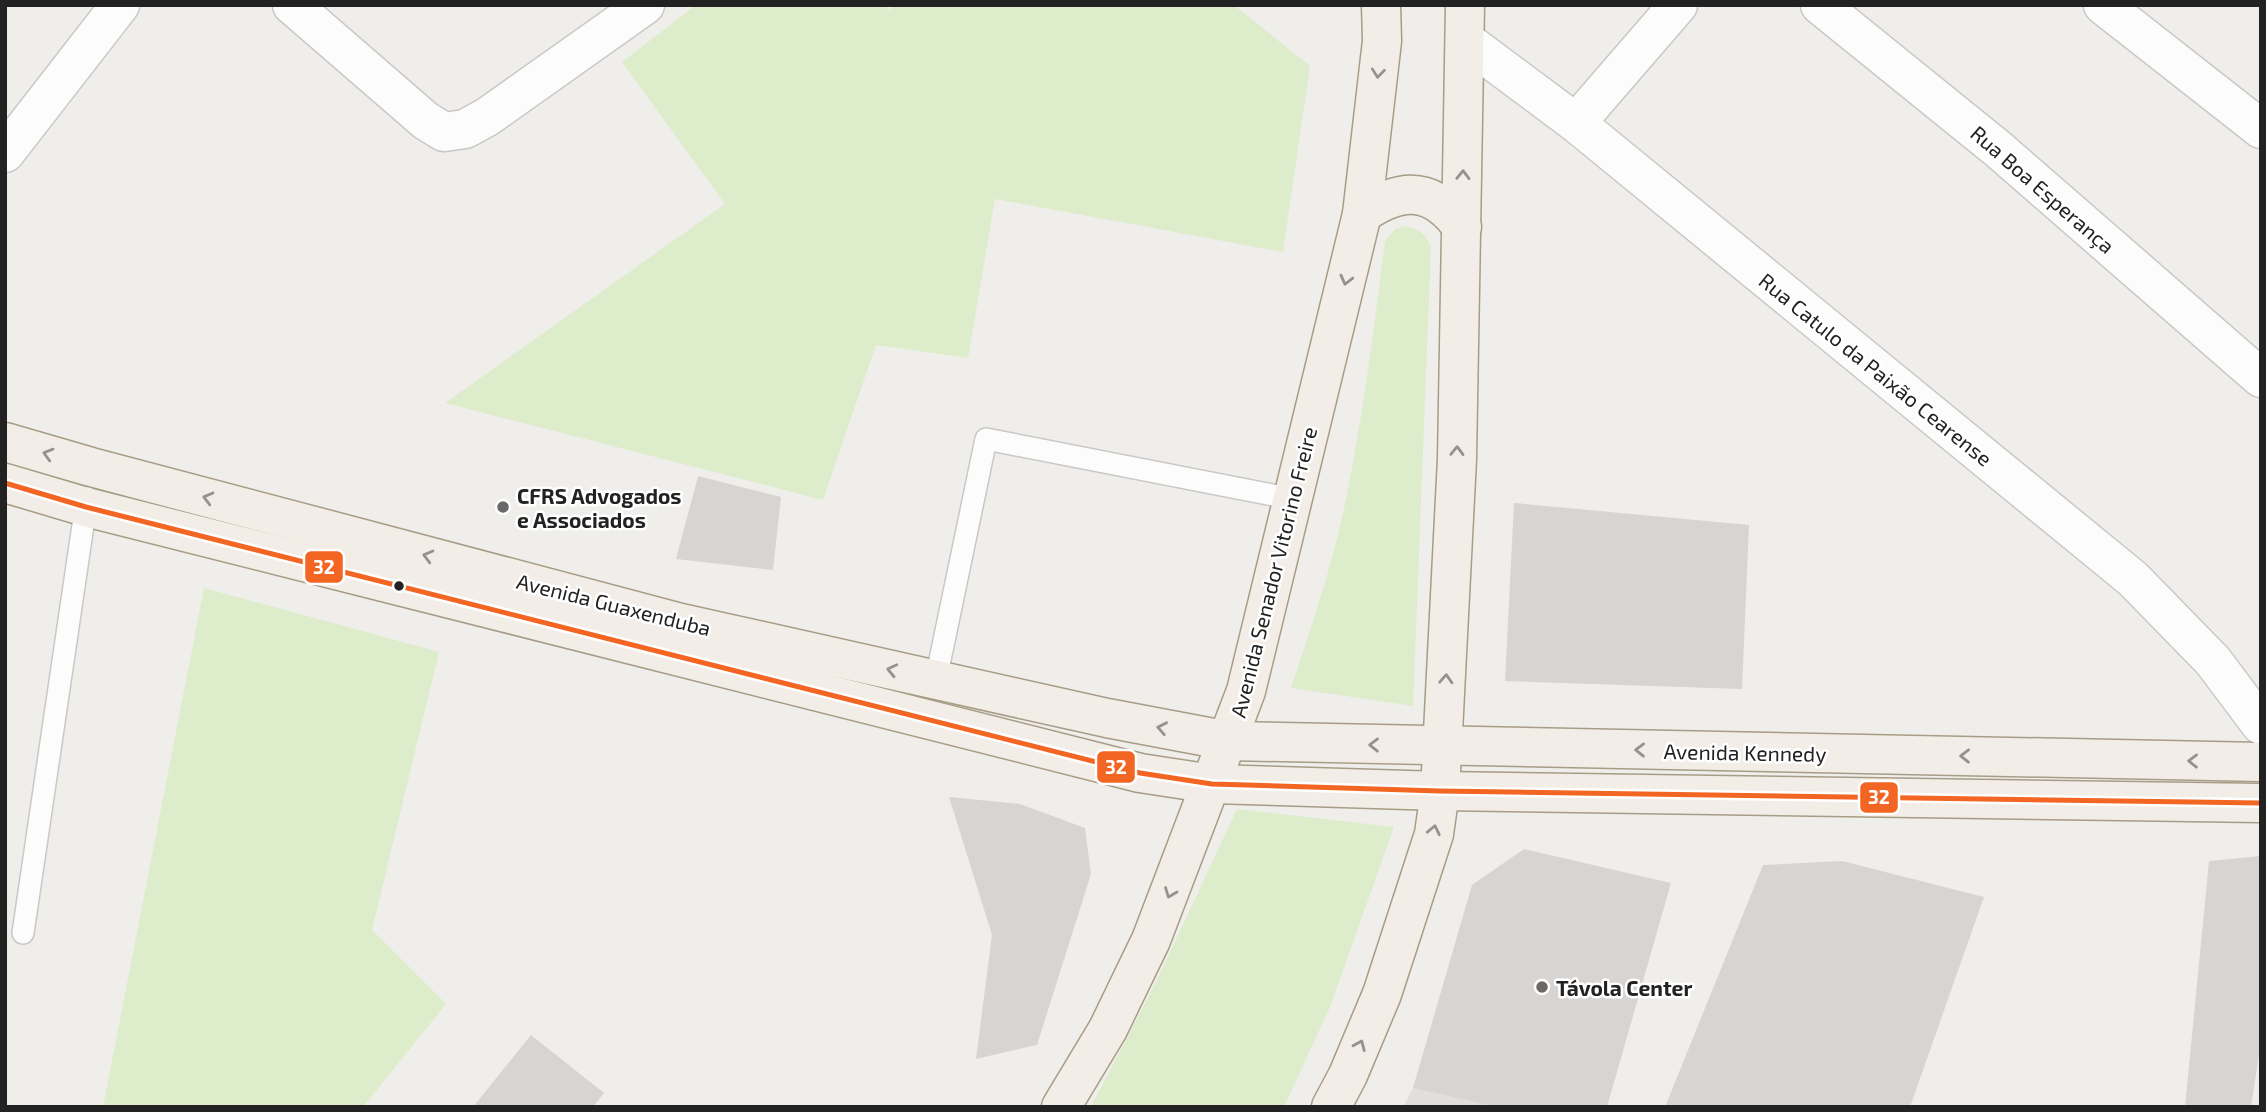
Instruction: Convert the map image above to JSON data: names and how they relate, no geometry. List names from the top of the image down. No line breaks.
{"streets":{"main road":["Avenida Senador Vitorino Freire","Avenida Guaxenduba","Avenida Kennedy"],"street":["Rua Boa Esperança","Rua Catulo da Paixão Cearense"]},"crossings":[["Avenida Senador Vitorino Freire","Avenida Guaxenduba"],["Avenida Senador Vitorino Freire","Avenida Kennedy"],["Avenida Guaxenduba","Avenida Kennedy"]],"places":["CFRS Advogados e Associados","Távola Center"],"lines":["transit line 32"]}
